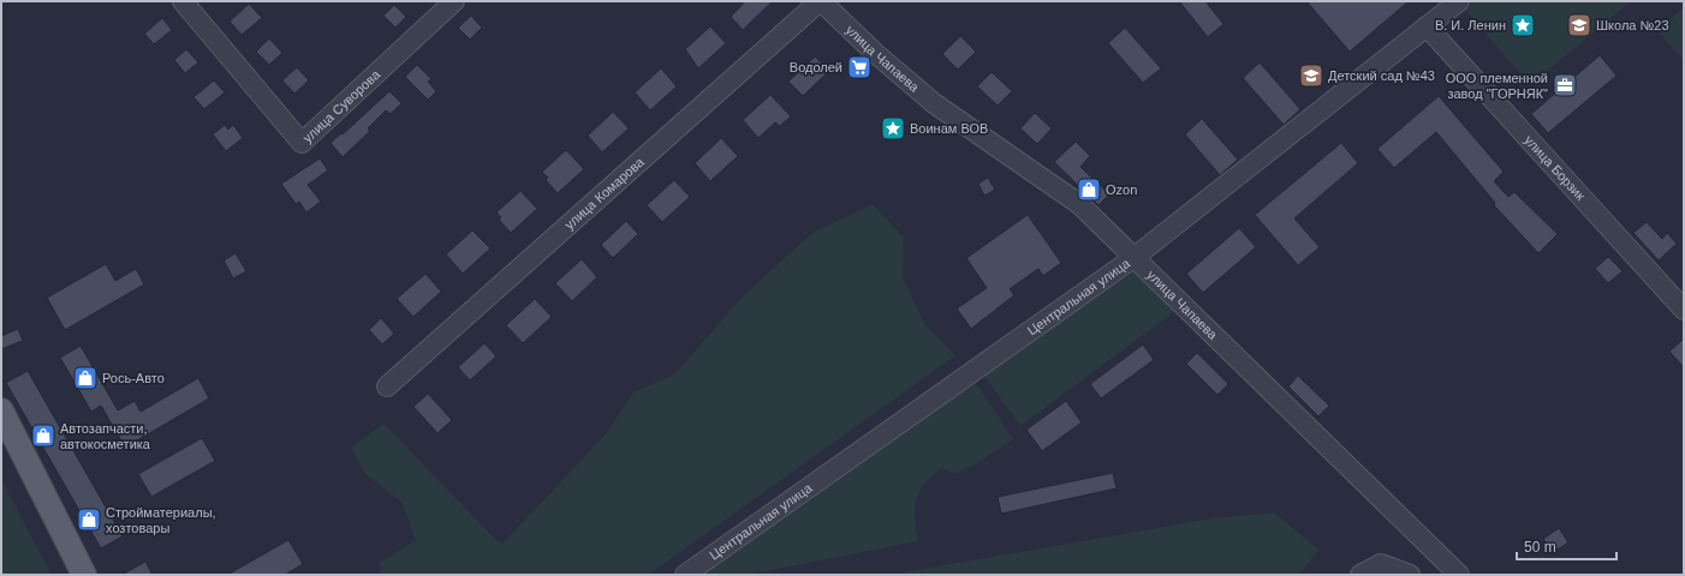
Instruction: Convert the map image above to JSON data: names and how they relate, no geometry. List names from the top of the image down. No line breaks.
{"streets":{"street":["улица Чапаева","улица Суворова","улица Борзик","улица Комарова","Центральная улица"]},"crossings":[["улица Чапаева","улица Комарова"],["улица Чапаева","Центральная улица"],["улица Борзик","Центральная улица"]],"places":{"place":["В. И. Ленин","Воинам ВОВ"],"school or university":["Школа №23","Детский сад №43"],"supermarket":["Водолей"],"office":["ООО племенной завод \"ГОРНЯК\""],"shop":["Ozon","Рось-Авто","Автозапчасти, автокосметика","Стройматериалы, хозтовары"]},"scale_bar":"50 m"}
